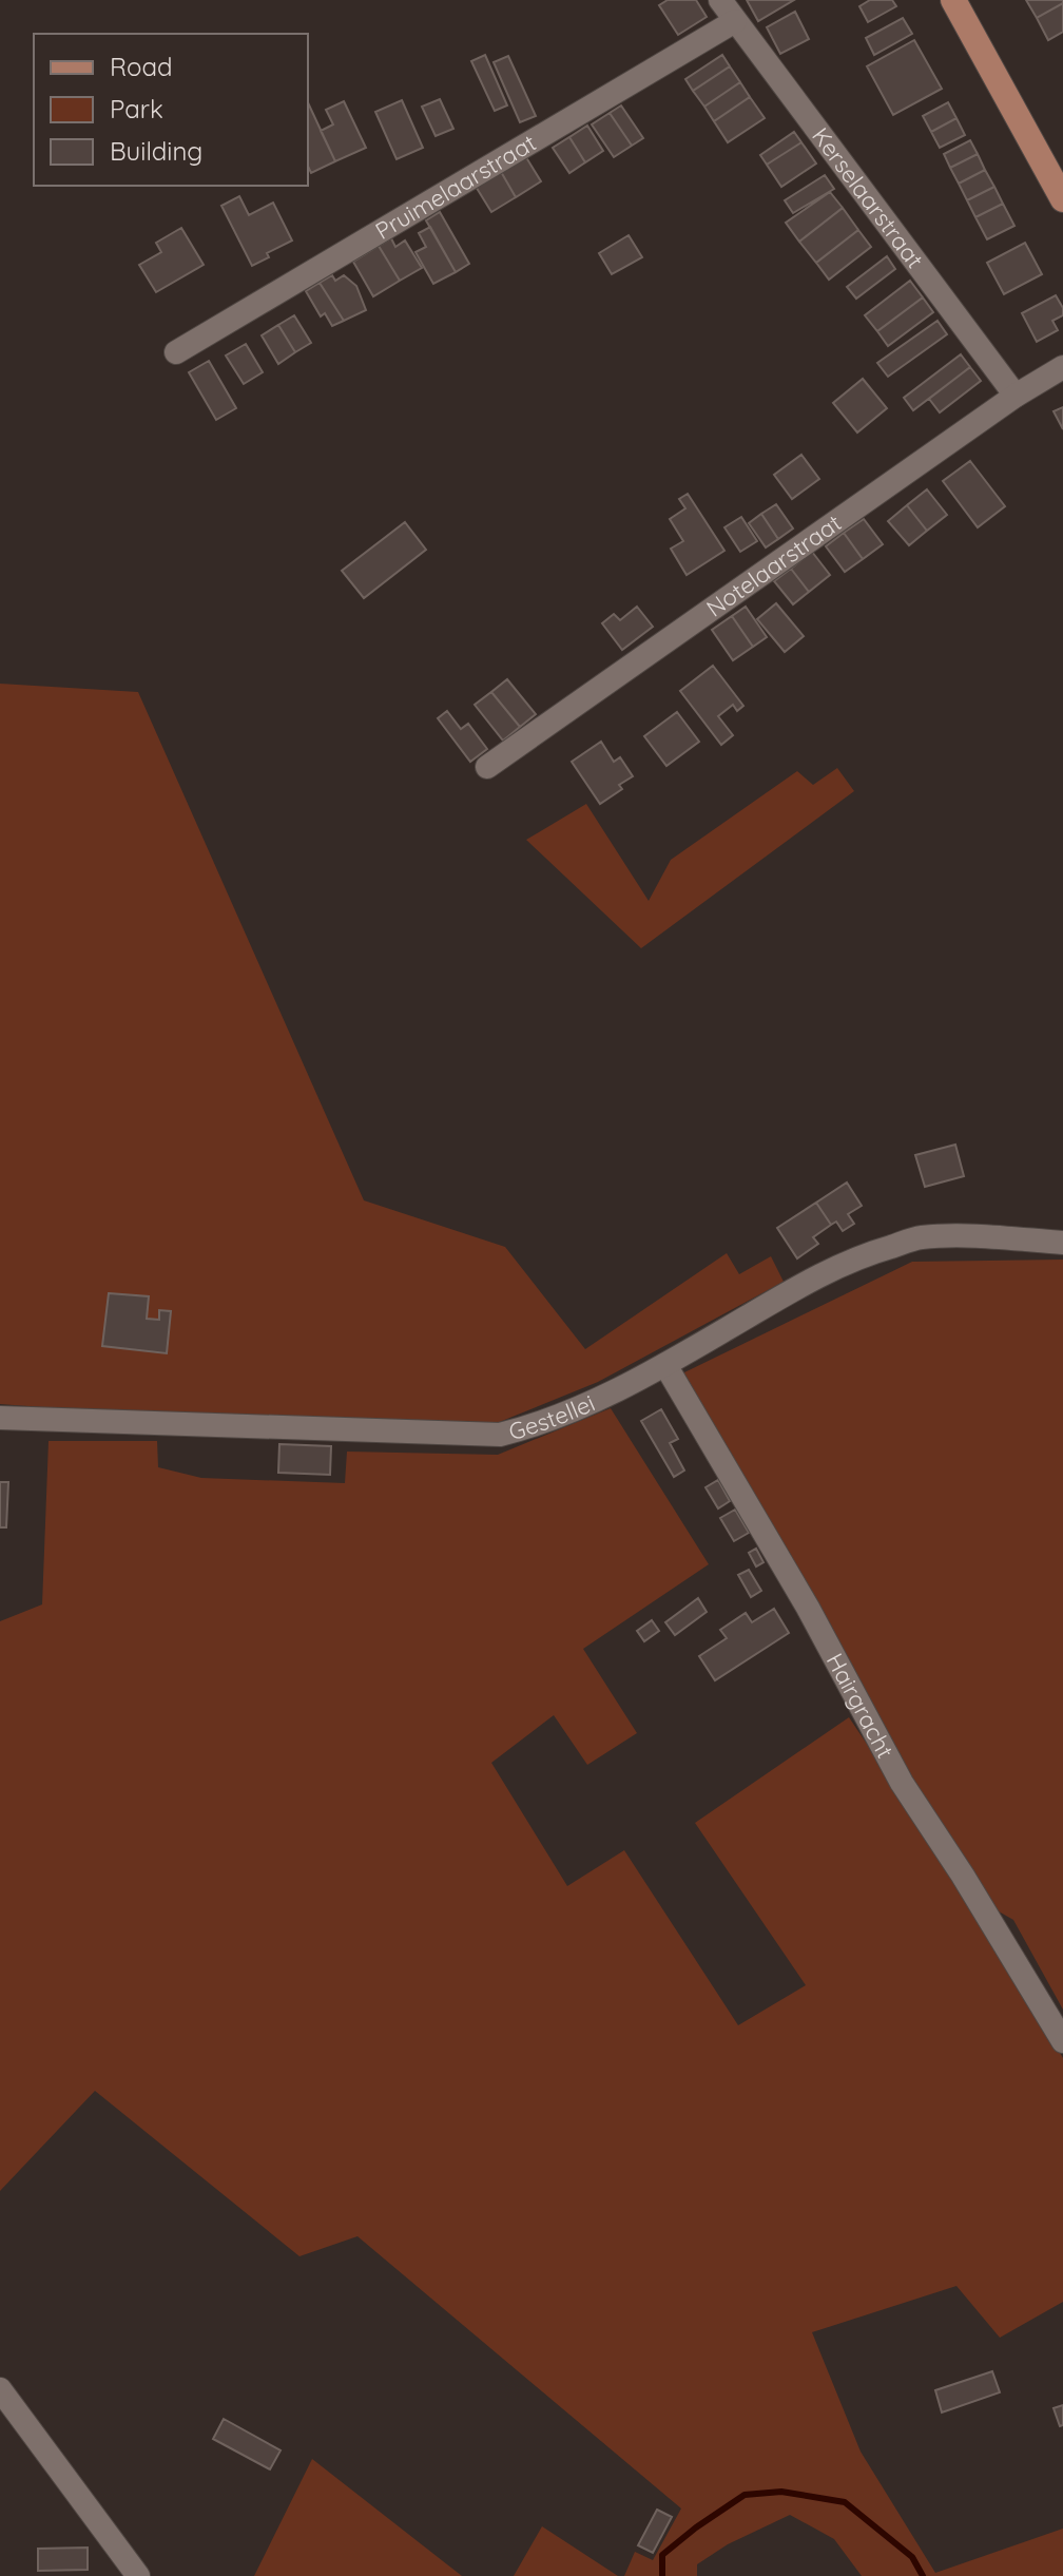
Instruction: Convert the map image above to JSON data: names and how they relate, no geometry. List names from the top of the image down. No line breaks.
{"streets":{"street":["Pruimelaarstraat","Kerselaarstraat","Notelaarstraat","Gestellei","Hairgracht"]},"crossings":[["Pruimelaarstraat","Kerselaarstraat"],["Kerselaarstraat","Notelaarstraat"],["Gestellei","Hairgracht"]],"legend":["Road","Park","Building"]}
